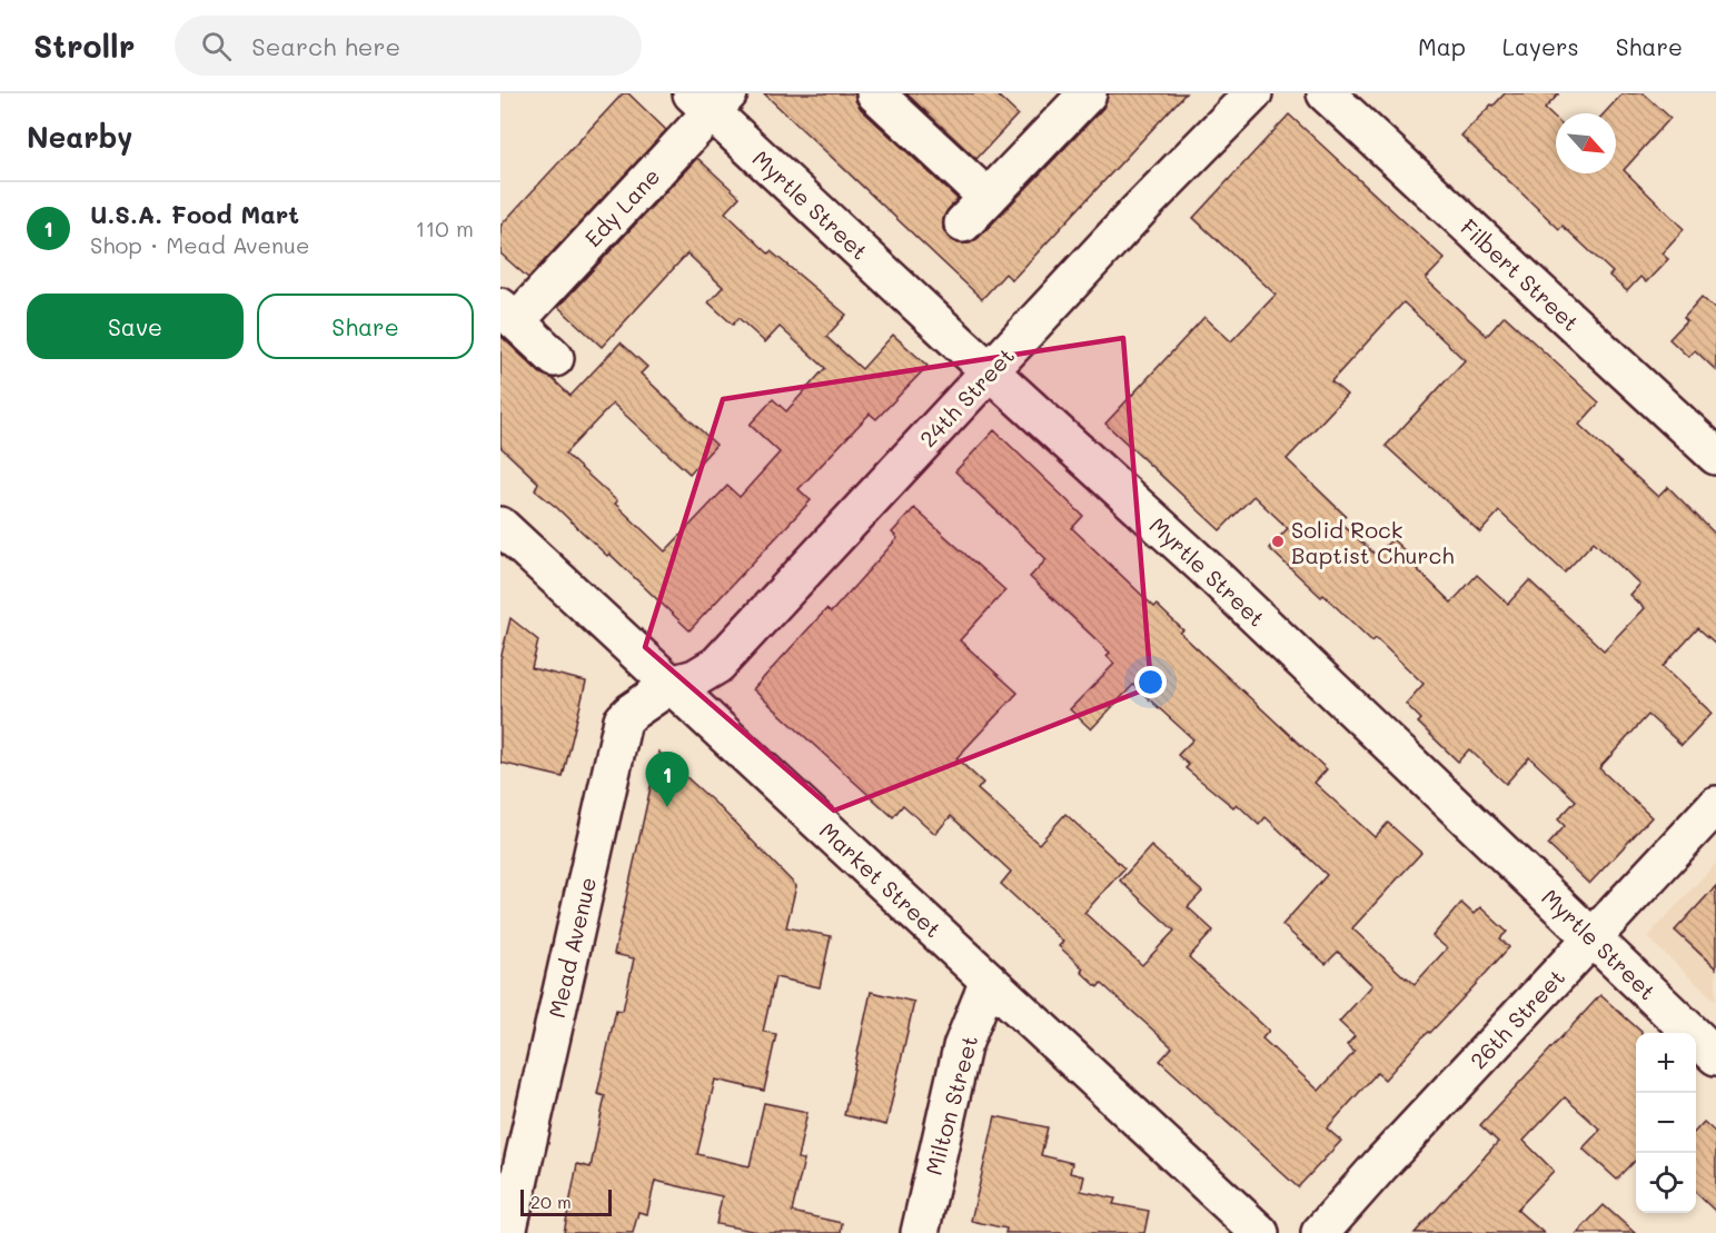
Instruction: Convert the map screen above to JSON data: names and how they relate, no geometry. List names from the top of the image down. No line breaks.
{"streets":{"street":["Myrtle Street","Edy Lane","Filbert Street","24th Street","Market Street","Mead Avenue","26th Street","Milton Street"]},"crossings":[["Myrtle Street","Edy Lane"],["Myrtle Street","24th Street"],["Myrtle Street","26th Street"],["24th Street","Market Street"],["24th Street","Mead Avenue"],["Market Street","Mead Avenue"],["Market Street","Milton Street"]],"places":["Solid Rock Baptist Church"],"scale_bar":"20 m","north":"bottom right","page":{"header":"Strollr","search":"Search here","nav":["Map","Layers","Share"],"heading":"Nearby","list":[{"mark":"1","name":"U.S.A. Food Mart","note":"Shop · Mead Avenue","value":"110 m"}],"buttons":["Save","Share"],"pins":"1","map_buttons":["+","−"],"scale":"20 m"}}
